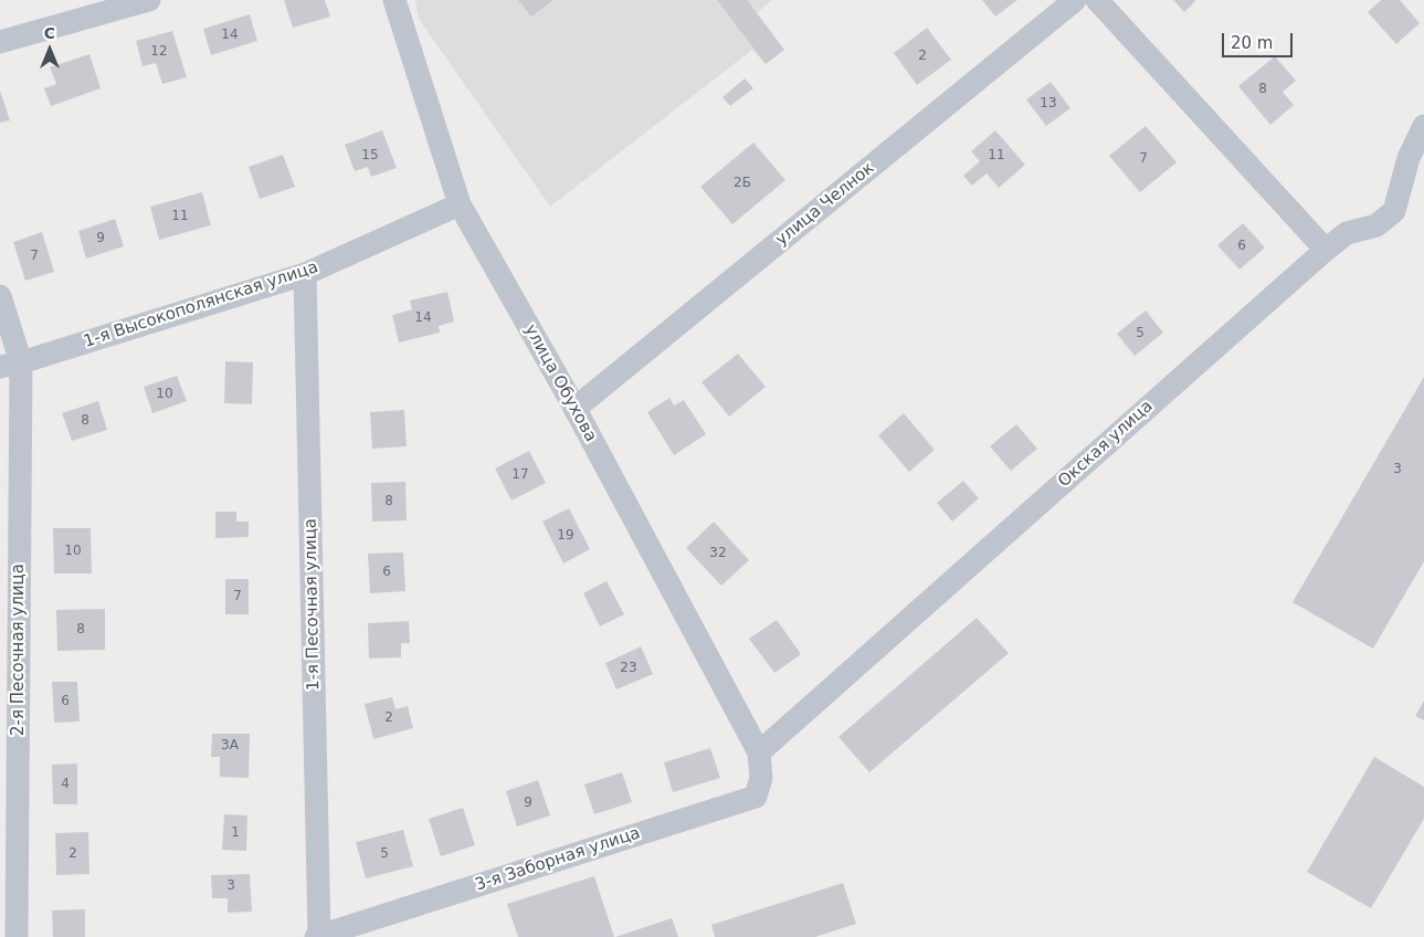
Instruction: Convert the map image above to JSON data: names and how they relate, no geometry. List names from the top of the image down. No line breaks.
{"streets":{"street":["улица Челнок","1-я Высокополянская улица","улица Обухова","Окская улица","1-я Песочная улица","2-я Песочная улица","3-я Заборная улица"]},"crossings":[["улица Челнок","улица Обухова"],["1-я Высокополянская улица","улица Обухова"],["1-я Высокополянская улица","1-я Песочная улица"],["1-я Высокополянская улица","2-я Песочная улица"],["улица Обухова","Окская улица"],["улица Обухова","3-я Заборная улица"],["Окская улица","3-я Заборная улица"],["1-я Песочная улица","3-я Заборная улица"]],"house_numbers":["14","12","2","8","13","15","11","7","2Б","11","9","6","7","14","5","10","8","3","17","8","19","10","32","6","7","8","23","6","2","3А","4","9","1","2","5","3"],"scale_bar":"20 m","north":"top"}
